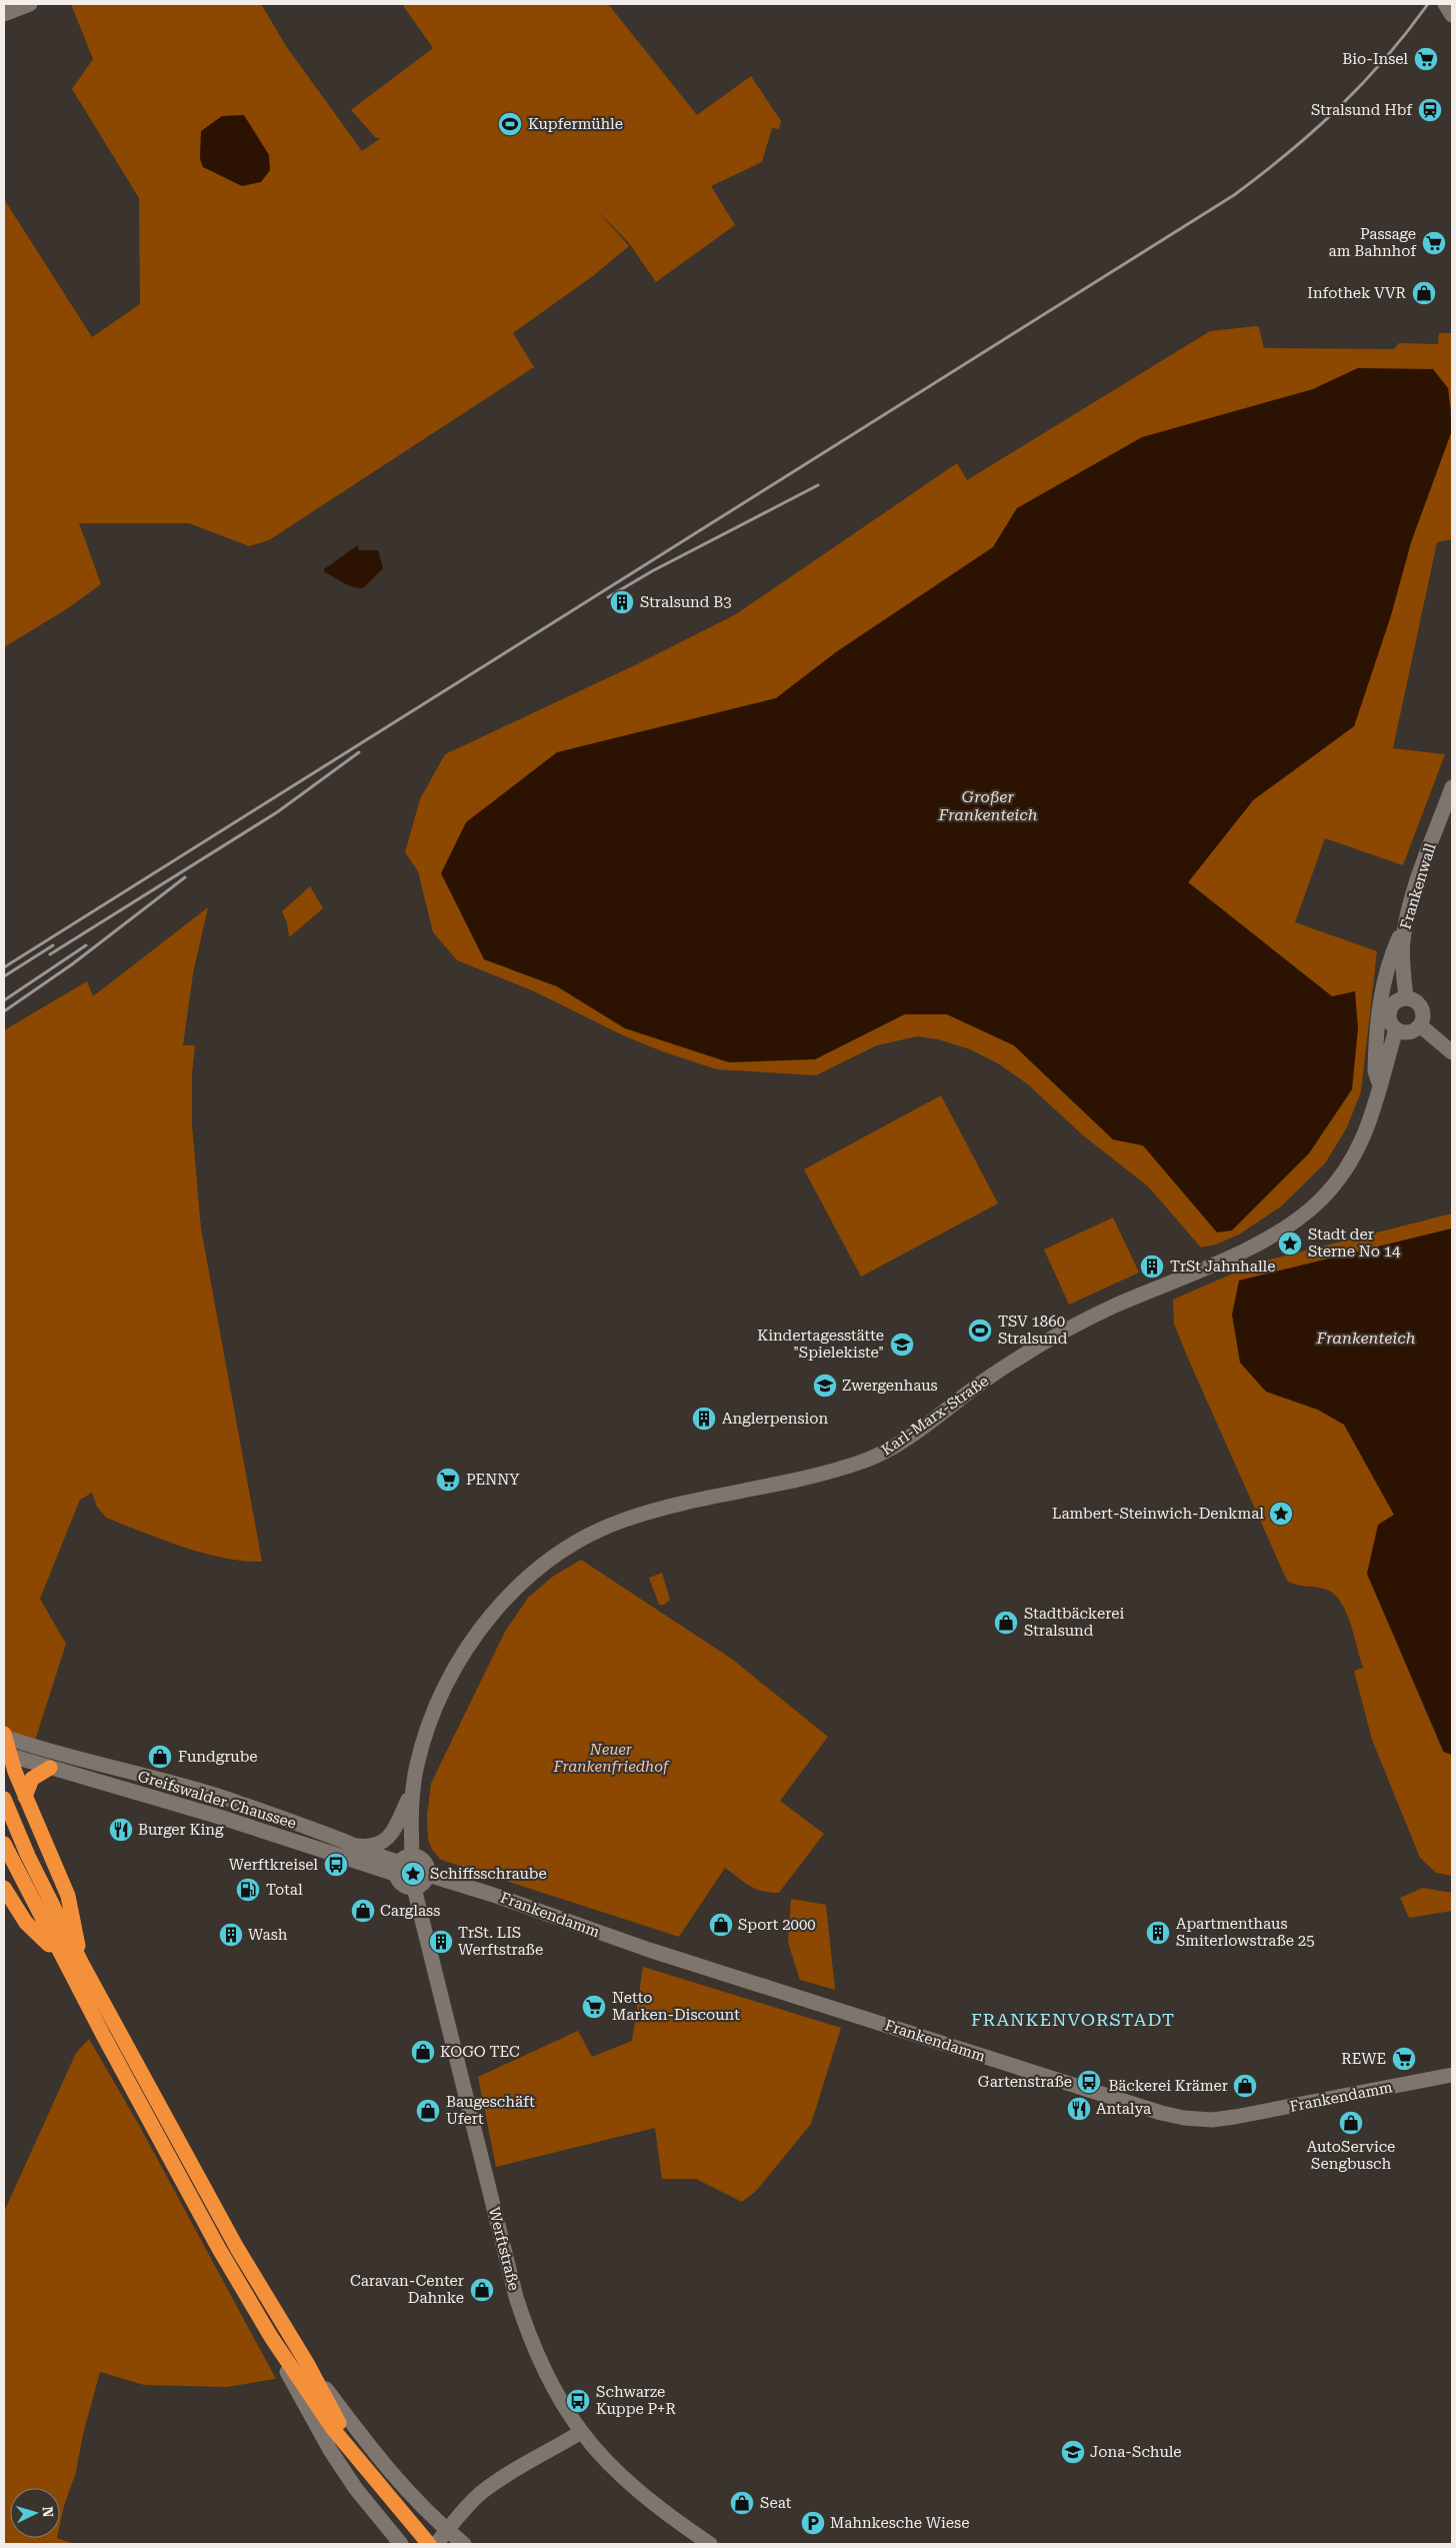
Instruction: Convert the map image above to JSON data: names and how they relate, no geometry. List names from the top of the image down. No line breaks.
{"streets":{"main road":["Frankenwall","Karl-Marx-Straße","Greifswalder Chaussee","Frankendamm","Werftstraße"]},"crossings":[["Frankenwall","Karl-Marx-Straße"],["Karl-Marx-Straße","Greifswalder Chaussee"],["Karl-Marx-Straße","Frankendamm"],["Karl-Marx-Straße","Werftstraße"],["Greifswalder Chaussee","Frankendamm"],["Greifswalder Chaussee","Werftstraße"],["Frankendamm","Werftstraße"]],"districts":["FRANKENVORSTADT"],"water":["Großer Frankenteich","Frankenteich"],"parks":["Neuer Frankenfriedhof"],"places":{"supermarket":["Bio-Insel","Passage am Bahnhof","PENNY","Netto Marken-Discount","REWE"],"station":["Stralsund Hbf"],"sports":["Kupfermühle","TSV 1860 Stralsund"],"shop":["Infothek VVR","Stadtbäckerei Stralsund","Fundgrube","Carglass","Sport 2000","KOGO TEC","Bäckerei Krämer","Baugeschäft Ufert","AutoService Sengbusch","Caravan-Center Dahnke","Seat"],"building":["Stralsund B3","TrSt Jahnhalle","Anglerpension","Apartmenthaus Smiterlowstraße 25","Wash","TrSt. LIS Werftstraße"],"place":["Stadt der Sterne No 14","Lambert-Steinwich-Denkmal","Schiffsschraube"],"school or university":["Kindertagesstätte \"Spielekiste\"","Zwergenhaus","Jona-Schule"],"restaurant":["Burger King","Antalya"],"bus stop":["Werftkreisel","Gartenstraße","Schwarze Kuppe P+R"],"fuel station":["Total"],"parking":["Mahnkesche Wiese"]},"north":"right"}
